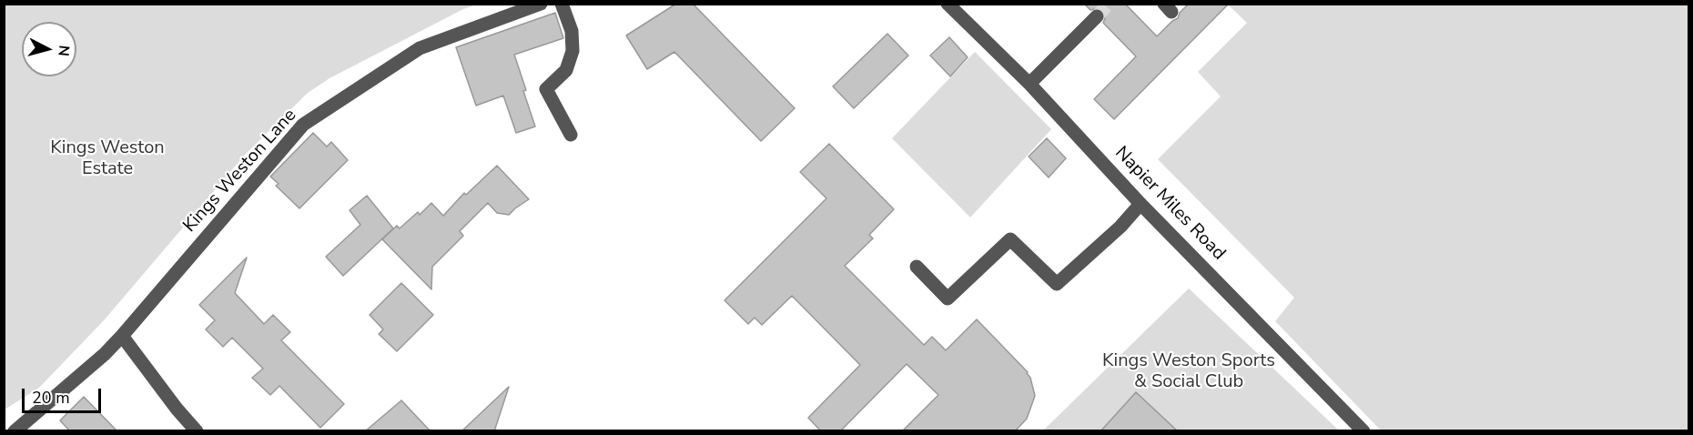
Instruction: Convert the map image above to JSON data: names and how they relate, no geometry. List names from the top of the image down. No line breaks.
{"streets":{"street":["Kings Weston Lane","Napier Miles Road"]},"parks":["Kings Weston Estate","Kings Weston Sports & Social Club"],"scale_bar":"20 m","north":"right"}
